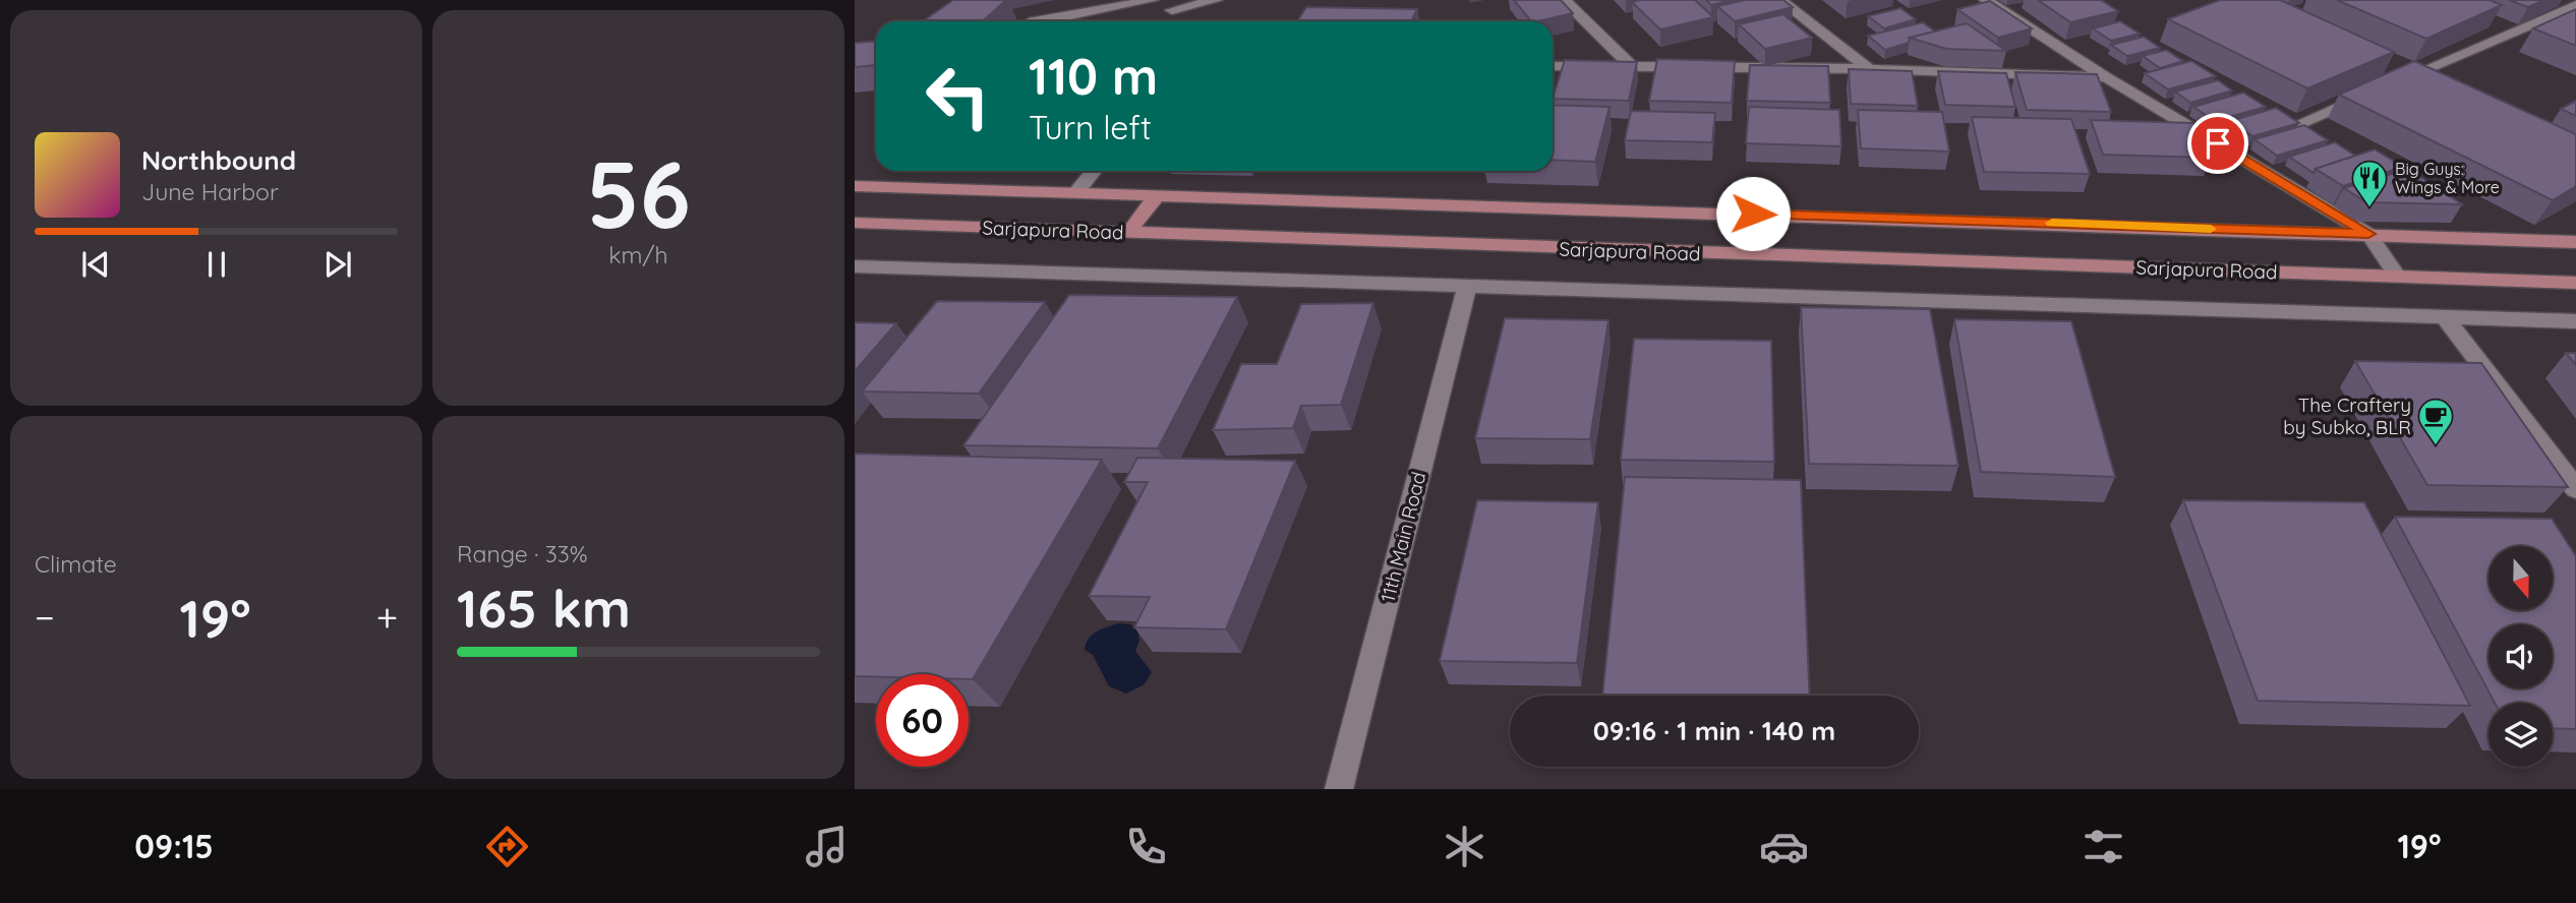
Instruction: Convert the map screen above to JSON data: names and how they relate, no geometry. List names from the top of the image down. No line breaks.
{"streets":{"main road":["Sarjapura Road"],"street":["11th Main Road"]},"crossings":[["Sarjapura Road","11th Main Road"]],"places":{"restaurant":["Big Guys: Wings & More"],"cafe":["The Craftery by Subko, BLR"]},"north":"bottom","page":{"tile":[["56","km/h"],"Climate",["Range · 33%","165 km"]],"turn":["110 m","Turn left"],"song":["Northbound","June Harbor"],"heat":["−","19°","+"],"limit":"60","trip":"09:16 · 1 min · 140 m","tabs":["09:15","19°"]}}
